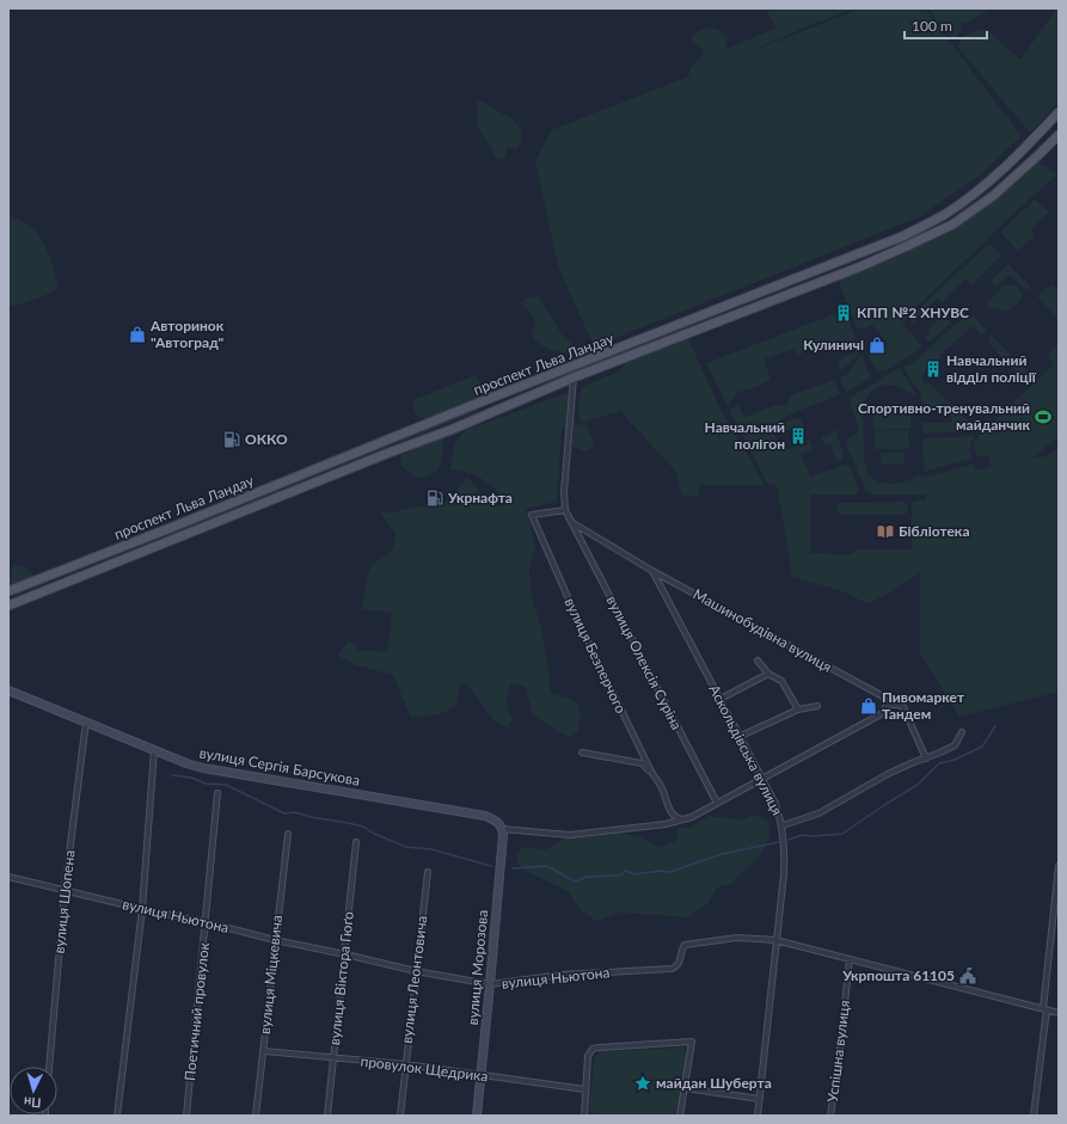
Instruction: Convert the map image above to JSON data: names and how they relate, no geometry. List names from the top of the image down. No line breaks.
{"streets":{"main road":["проспект Льва Ландау","вулиця Сергія Барсукова","вулиця Морозова"],"street":["Машинобудівна вулиця","вулиця Безперчого","вулиця Олексія Суріна","Аскольдівська вулиця","вулиця Шопена","вулиця Ньютона","вулиця Міцкевича","вулиця Віктора Гюґо","вулиця Леонтовича","Поетичний провулок","Успішна вулиця","провулок Щедрика"]},"crossings":[["Машинобудівна вулиця","вулиця Олексія Суріна"],["Машинобудівна вулиця","Аскольдівська вулиця"],["вулиця Безперчого","вулиця Олексія Суріна"],["Аскольдівська вулиця","вулиця Ньютона"],["вулиця Сергія Барсукова","вулиця Шопена"],["вулиця Сергія Барсукова","вулиця Морозова"],["вулиця Шопена","вулиця Ньютона"],["вулиця Ньютона","вулиця Морозова"],["вулиця Ньютона","вулиця Міцкевича"],["вулиця Ньютона","вулиця Віктора Гюґо"],["вулиця Ньютона","вулиця Леонтовича"],["вулиця Ньютона","Поетичний провулок"],["вулиця Ньютона","Успішна вулиця"],["вулиця Морозова","провулок Щедрика"],["вулиця Міцкевича","провулок Щедрика"],["вулиця Віктора Гюґо","провулок Щедрика"],["вулиця Леонтовича","провулок Щедрика"]],"places":{"building":["КПП №2 ХНУВС","Навчальний відділ поліції","Навчальний полігон"],"shop":["Авторинок \"Автоград\"","Кулиничі","Пивомаркет Тандем"],"sports":["Спортивно-тренувальний майданчик"],"fuel station":["ОККО","Укрнафта"],"library":["Бібліотека"],"public building":["Укрпошта 61105"],"place":["майдан Шуберта"]},"scale_bar":"100 m","north":"bottom"}
